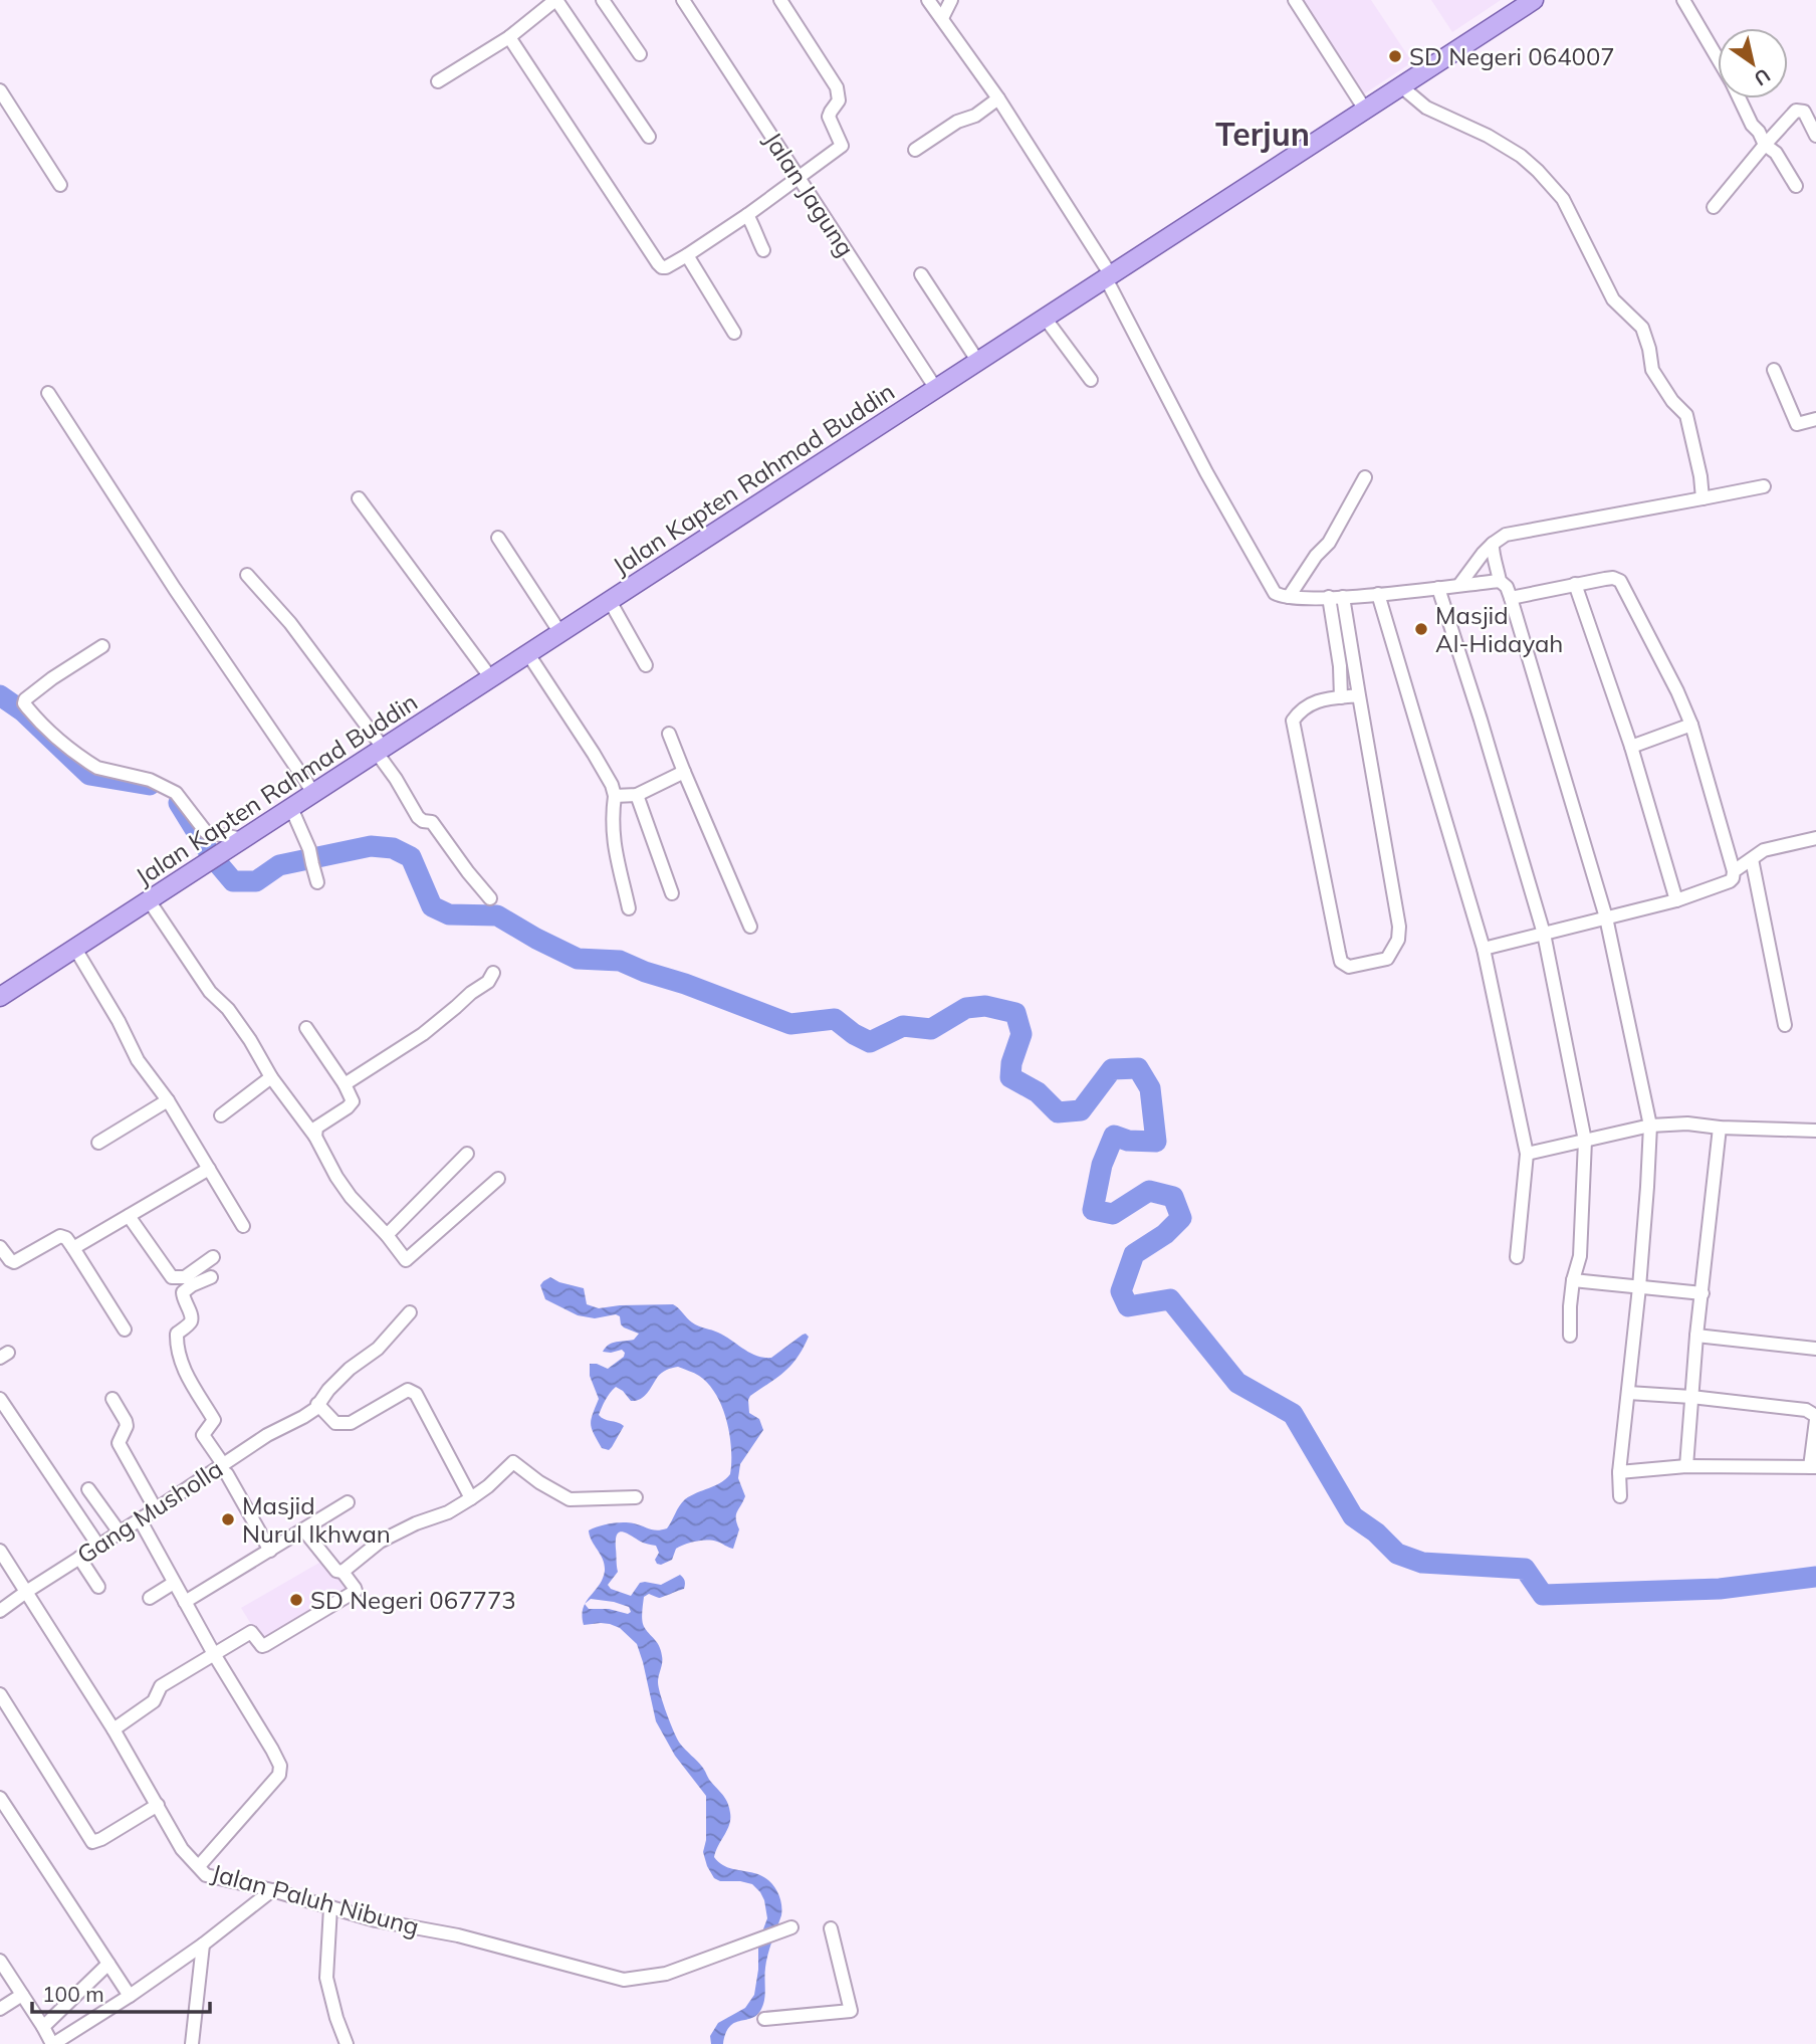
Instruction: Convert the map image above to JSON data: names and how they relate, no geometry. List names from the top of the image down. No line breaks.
{"streets":{"main road":["Jalan Kapten Rahmad Buddin"],"street":["Jalan Jagung","Gang Musholla","Jalan Paluh Nibung"]},"crossings":[["Jalan Jagung","Jalan Kapten Rahmad Buddin"],["Gang Musholla","Jalan Paluh Nibung"]],"districts":["Terjun"],"places":["SD Negeri 064007","Masjid Al-Hidayah","Masjid Nurul Ikhwan","SD Negeri 067773"],"scale_bar":"100 m","north":"bottom right"}
